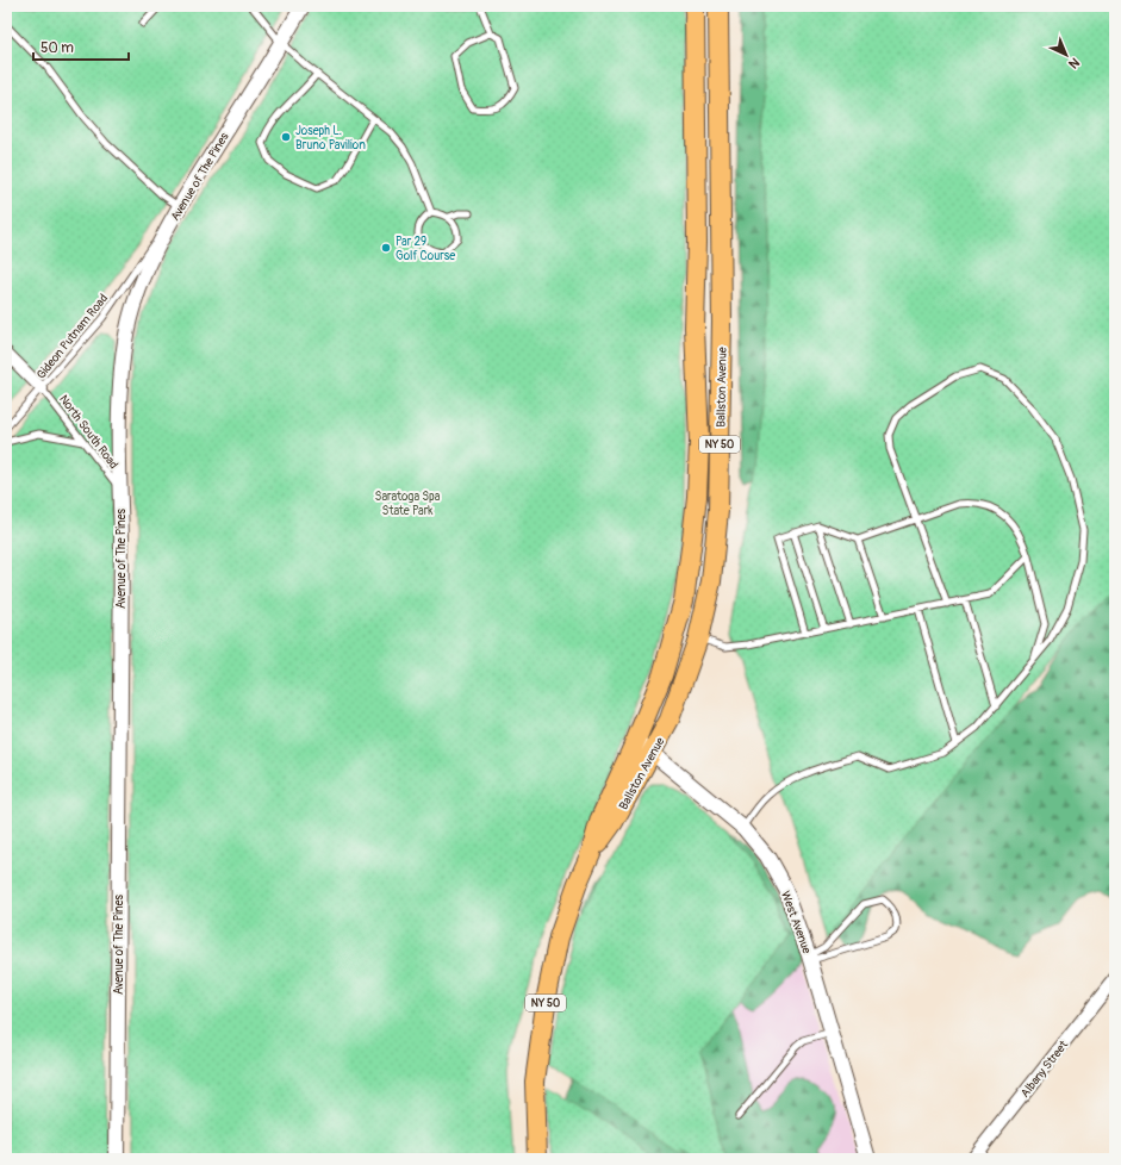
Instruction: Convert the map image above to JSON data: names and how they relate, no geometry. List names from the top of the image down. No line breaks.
{"streets":{"highway":["Ballston Avenue","NY 50"],"street":["Avenue of The Pines","West Avenue","Albany Street"],"lane":["Gideon Putnam Road","North South Road"]},"crossings":[["Avenue of The Pines","Gideon Putnam Road"],["Avenue of The Pines","North South Road"],["Gideon Putnam Road","North South Road"],["Ballston Avenue","West Avenue"]],"parks":["Saratoga Spa State Park"],"places":["Joseph L. Bruno Pavilion","Par 29 Golf Course"],"scale_bar":"50 m","north":"bottom right"}
